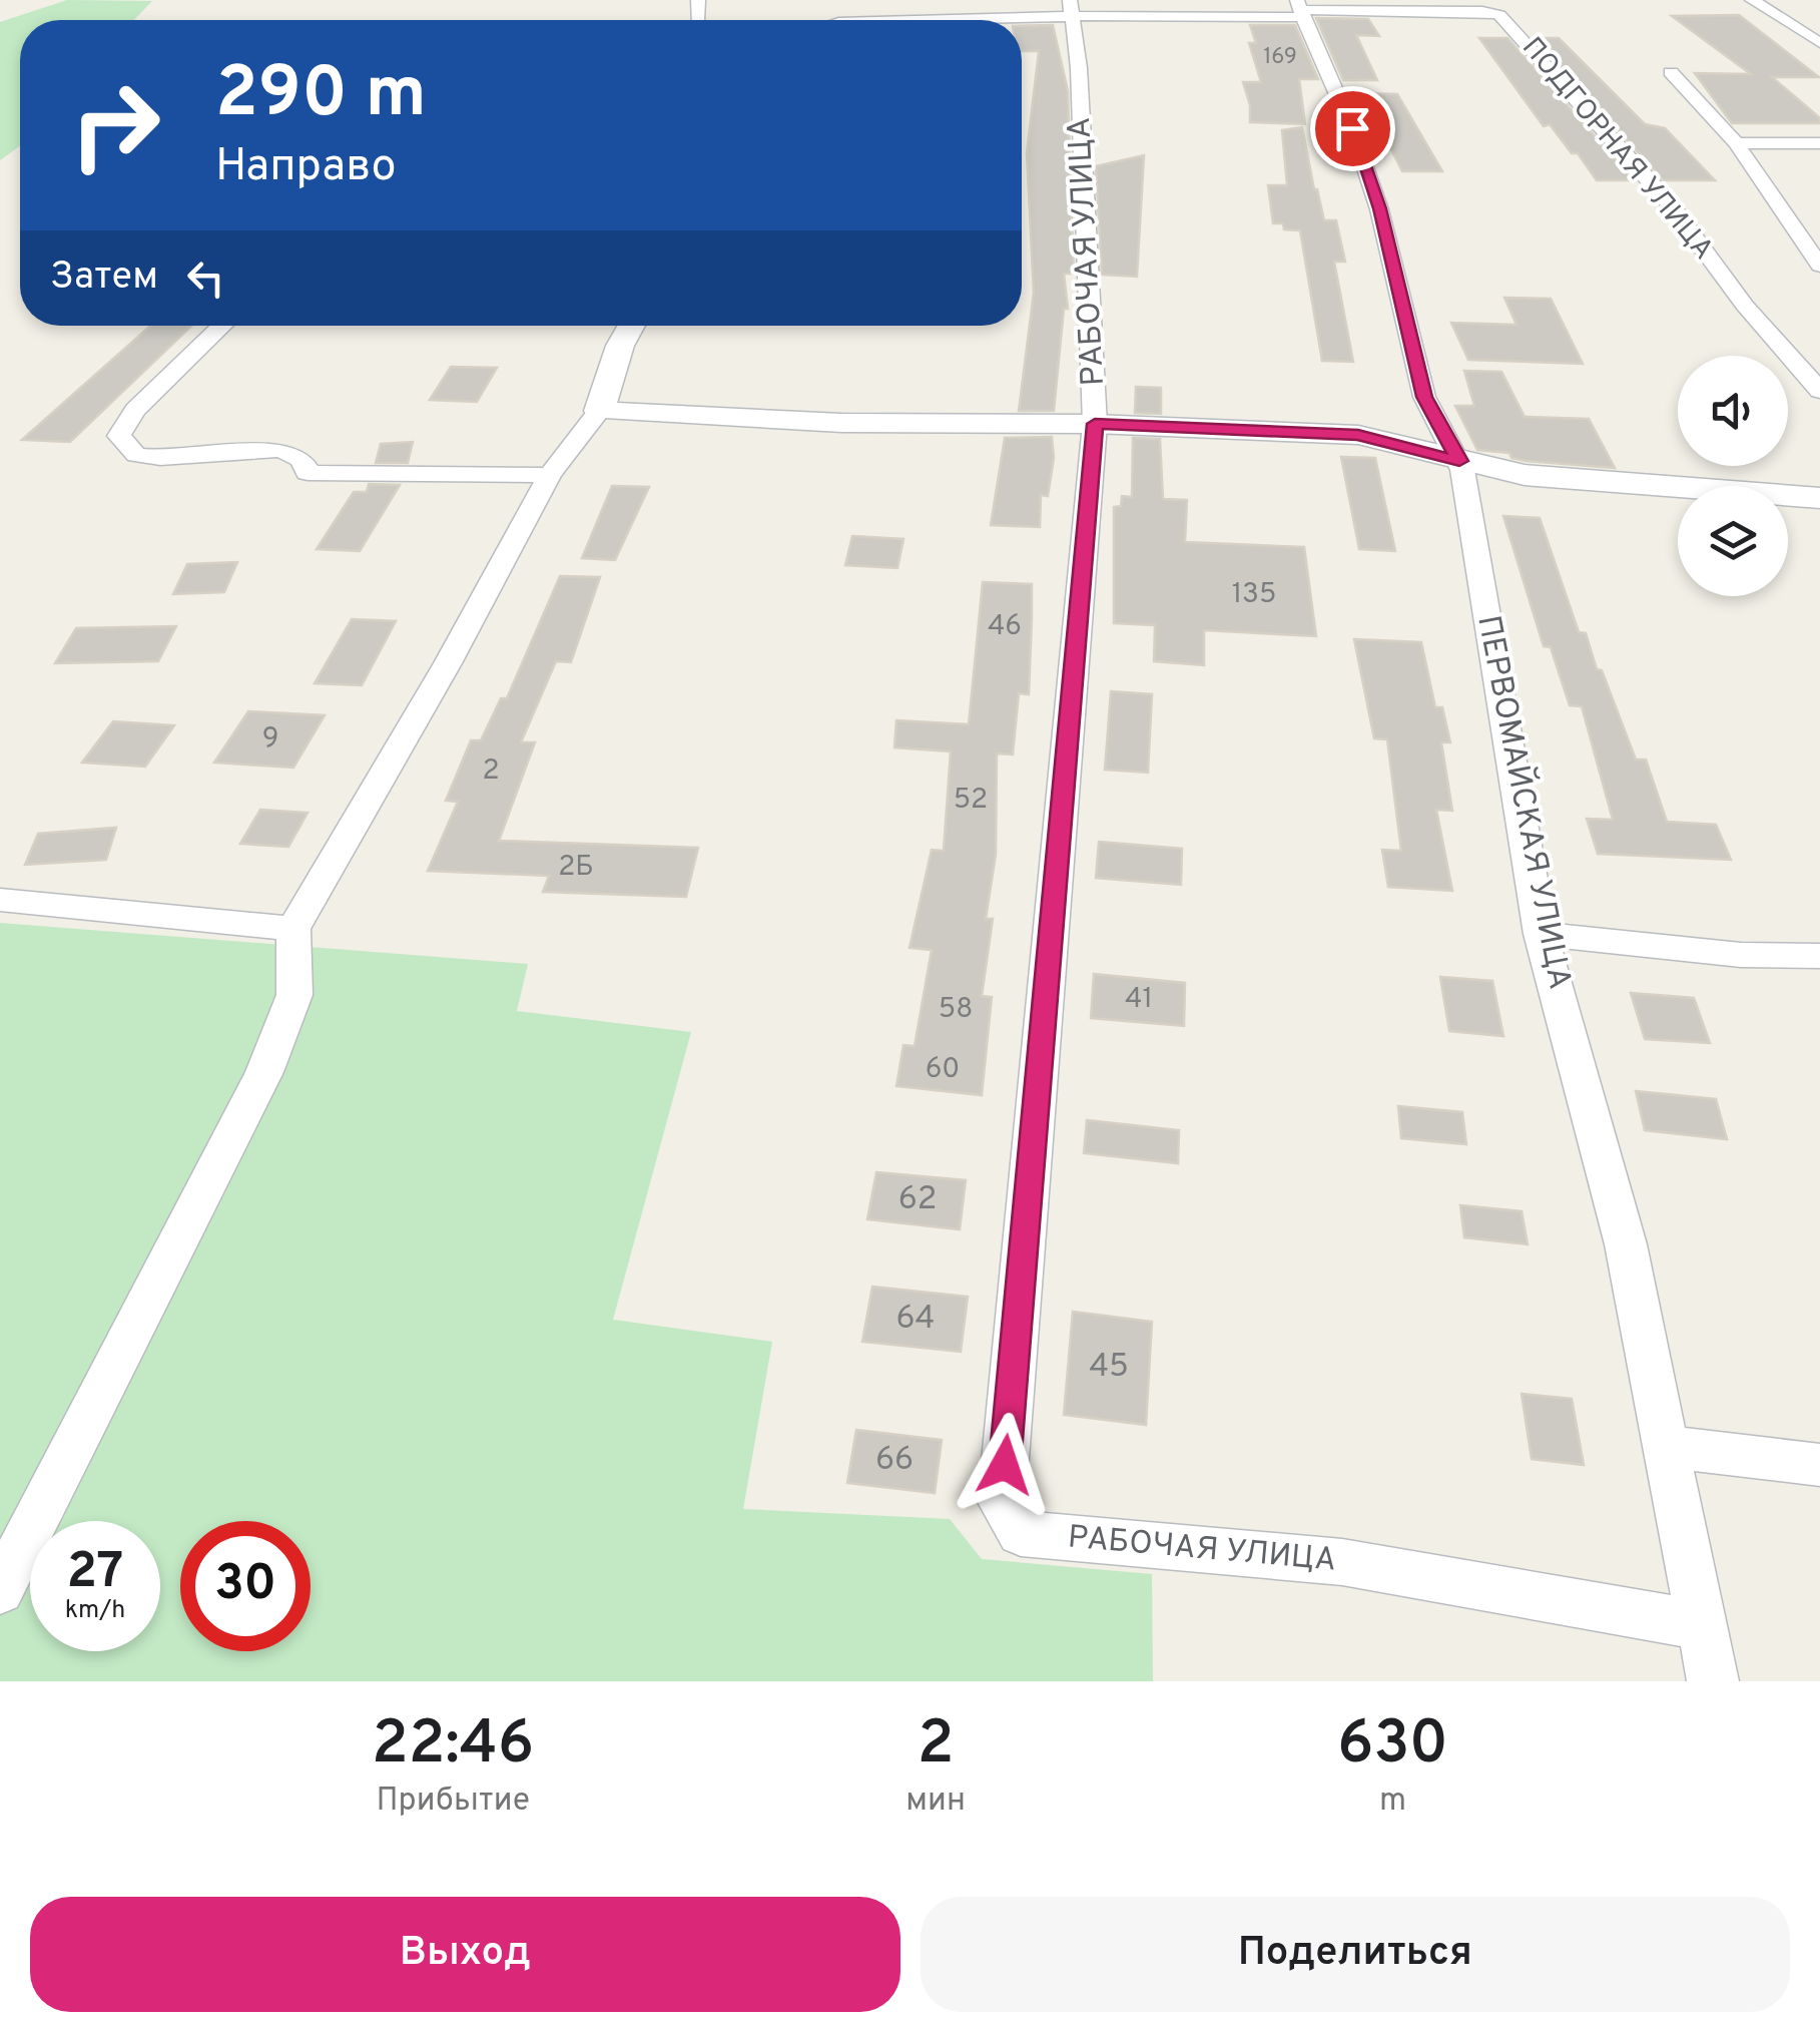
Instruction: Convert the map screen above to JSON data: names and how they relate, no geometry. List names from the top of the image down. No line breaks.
{"streets":{"street":["ПОДГОРНАЯ УЛИЦА","РАБОЧАЯ УЛИЦА","ПЕРВОМАЙСКАЯ УЛИЦА"]},"crossings":[["ПОДГОРНАЯ УЛИЦА","РАБОЧАЯ УЛИЦА"],["ПОДГОРНАЯ УЛИЦА","ПЕРВОМАЙСКАЯ УЛИЦА"],["РАБОЧАЯ УЛИЦА","ПЕРВОМАЙСКАЯ УЛИЦА"]],"house_numbers":["169","135","46","9","2","52","2Б","41","58","60","62","64","45","66"],"page":{"turn":["290 m","Направо"],"then":"Затем","speed":"27 km/h","limit":"30","eta":["22:46","Прибытие","2","мин","630","m"],"buttons":["Выход","Поделиться"]}}
